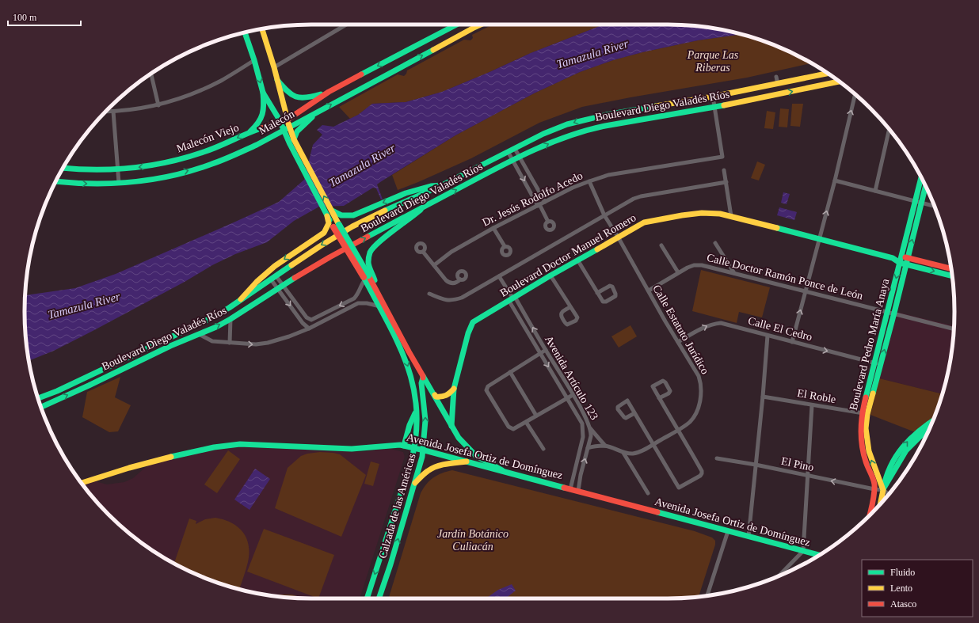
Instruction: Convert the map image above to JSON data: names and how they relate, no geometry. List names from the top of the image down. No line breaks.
{"streets":{"main road":["Boulevard Diego Valadés Ríos","Malecón","Malecón Viejo","Boulevard Doctor Manuel Romero","Boulevard Pedro María Anaya","Avenida Josefa Ortiz de Domínguez","Calzada de las Américas"],"street":["Dr. Jesús Rodolfo Acedo","Calle Doctor Ramón Ponce de León","Calle El Cedro","Calle Estatuto Jurídico","Avenida Artículo 123","El Roble","El Pino"]},"crossings":[["Boulevard Diego Valadés Ríos","Dr. Jesús Rodolfo Acedo"],["Dr. Jesús Rodolfo Acedo","Calle Estatuto Jurídico"],["Boulevard Doctor Manuel Romero","Calle Estatuto Jurídico"],["Boulevard Doctor Manuel Romero","Boulevard Pedro María Anaya"],["Boulevard Doctor Manuel Romero","Avenida Artículo 123"],["Calle Doctor Ramón Ponce de León","Calle Estatuto Jurídico"],["Calle Doctor Ramón Ponce de León","Boulevard Pedro María Anaya"],["Calle El Cedro","Calle Estatuto Jurídico"],["Calle El Cedro","Boulevard Pedro María Anaya"],["Boulevard Pedro María Anaya","El Roble"],["Boulevard Pedro María Anaya","El Pino"],["Avenida Artículo 123","Avenida Josefa Ortiz de Domínguez"],["Avenida Josefa Ortiz de Domínguez","Calzada de las Américas"]],"one_way":["Malecón","Malecón Viejo","Calle El Cedro","El Pino"],"water":["Tamazula River"],"parks":["Parque Las Riberas","Jardín Botánico Culiacán"],"legend":["Fluido","Lento","Atasco"],"scale_bar":"100 m"}
